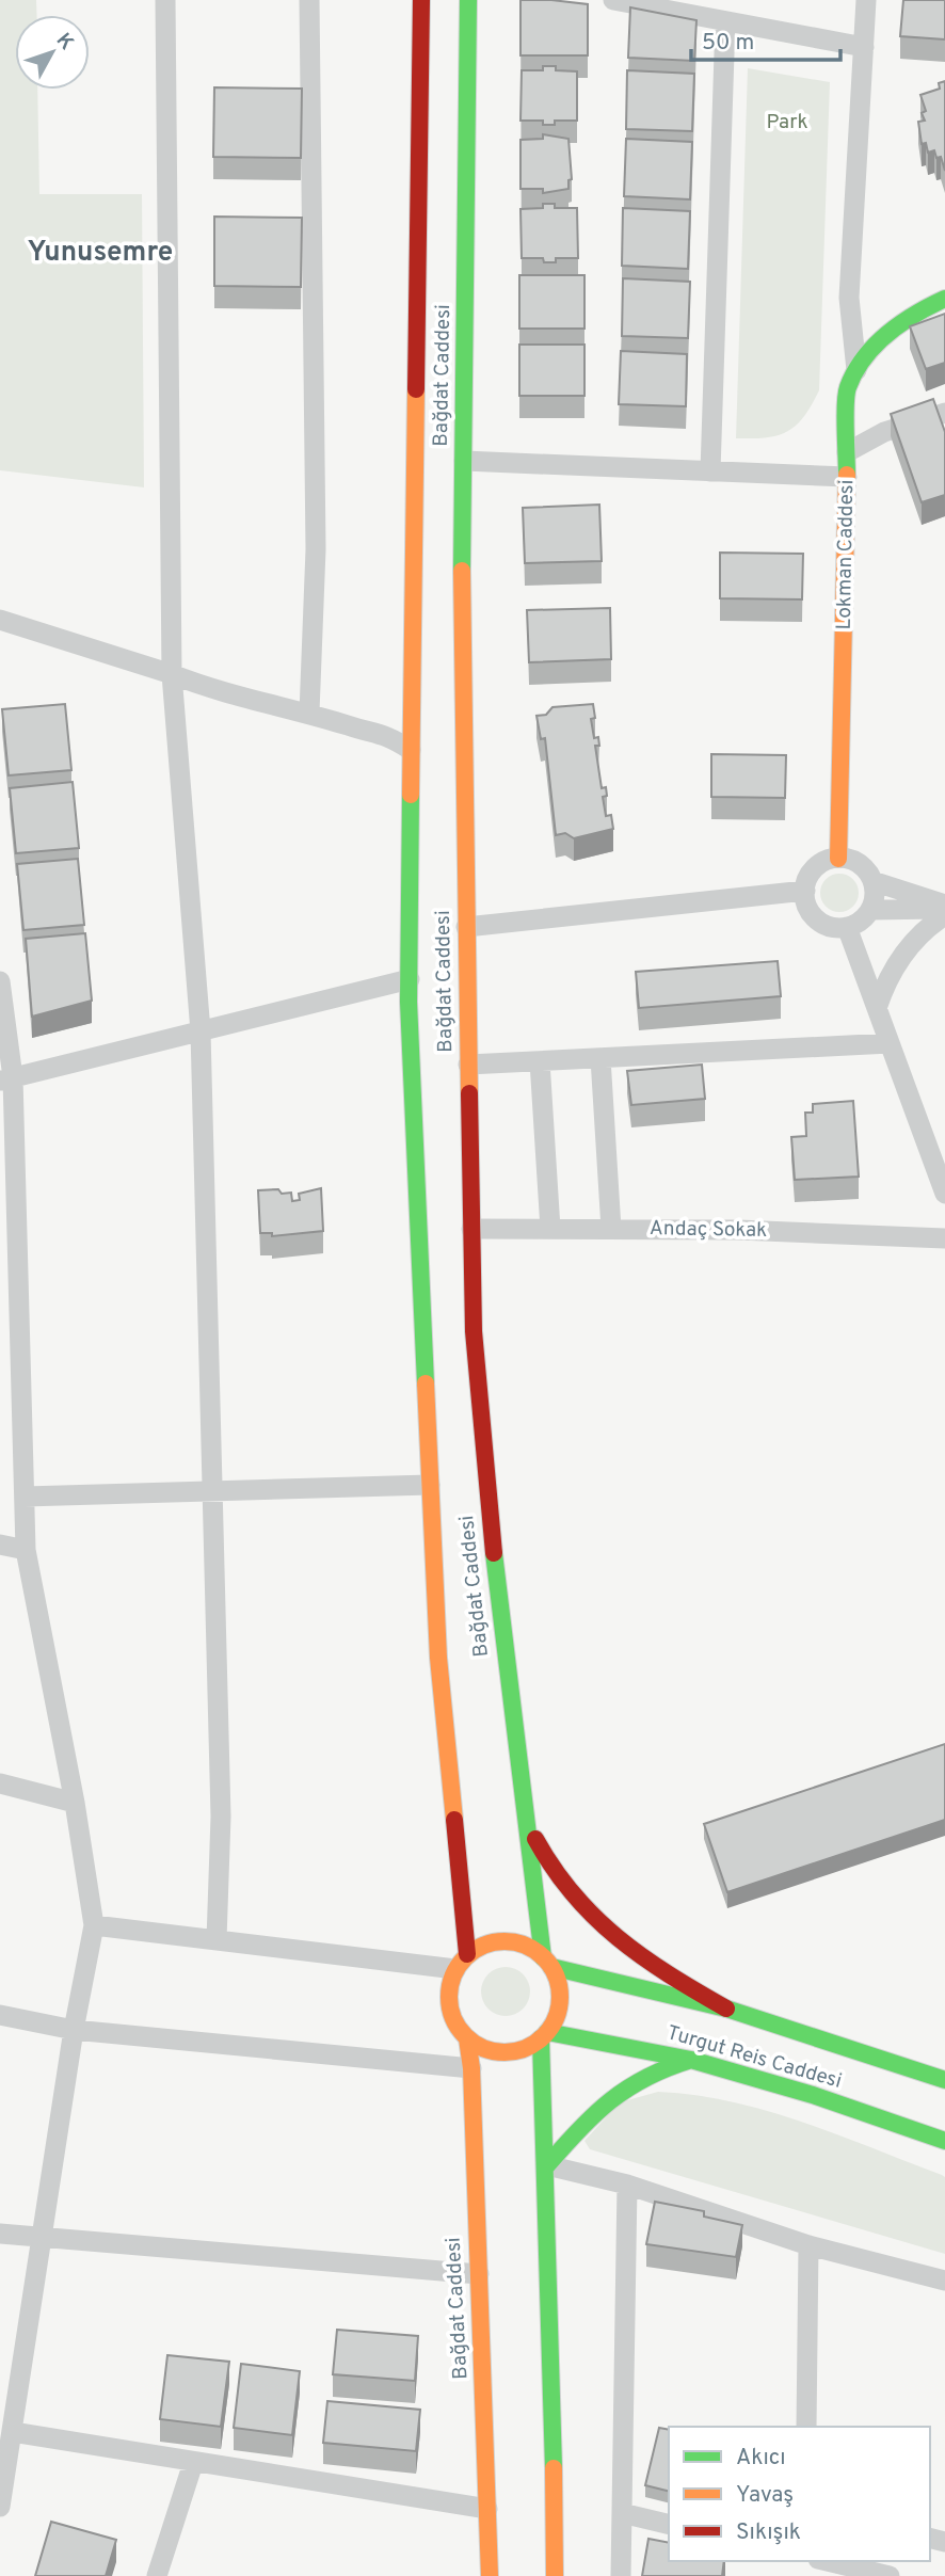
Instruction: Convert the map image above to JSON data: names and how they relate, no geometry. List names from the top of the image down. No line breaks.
{"streets":{"main road":["Bağdat Caddesi","Lokman Caddesi","Turgut Reis Caddesi"],"street":["Andaç Sokak"]},"crossings":[["Bağdat Caddesi","Andaç Sokak"],["Bağdat Caddesi","Turgut Reis Caddesi"]],"districts":["Yunusemre"],"parks":["Park"],"legend":["Akıcı","Yavaş","Sıkışık"],"scale_bar":"50 m","north":"top right"}
